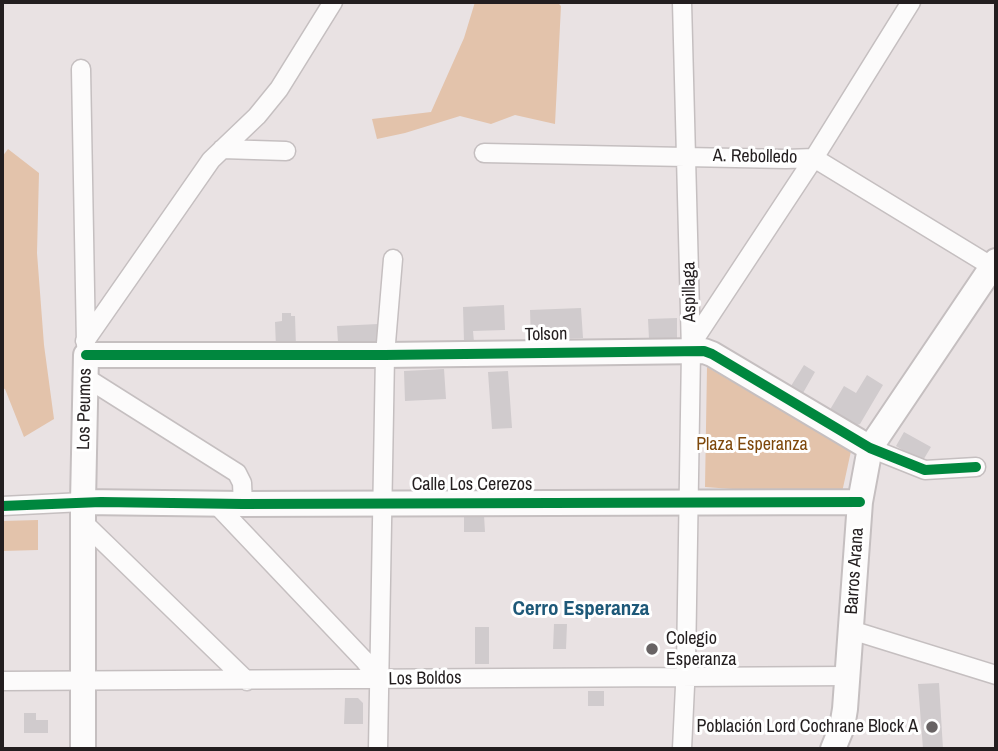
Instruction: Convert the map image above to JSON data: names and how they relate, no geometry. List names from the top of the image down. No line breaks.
{"streets":{"street":["A. Rebolledo","Aspillaga","Tolson","Los Peumos","Calle Los Cerezos","Barros Arana","Los Boldos"]},"crossings":[["A. Rebolledo","Aspillaga"],["A. Rebolledo","Barros Arana"],["Aspillaga","Tolson"],["Aspillaga","Calle Los Cerezos"],["Aspillaga","Los Boldos"],["Tolson","Los Peumos"],["Tolson","Barros Arana"],["Los Peumos","Calle Los Cerezos"],["Los Peumos","Los Boldos"],["Calle Los Cerezos","Barros Arana"],["Barros Arana","Los Boldos"]],"districts":["Cerro Esperanza"],"parks":["Plaza Esperanza"],"places":["Colegio Esperanza","Población Lord Cochrane Block A"]}
